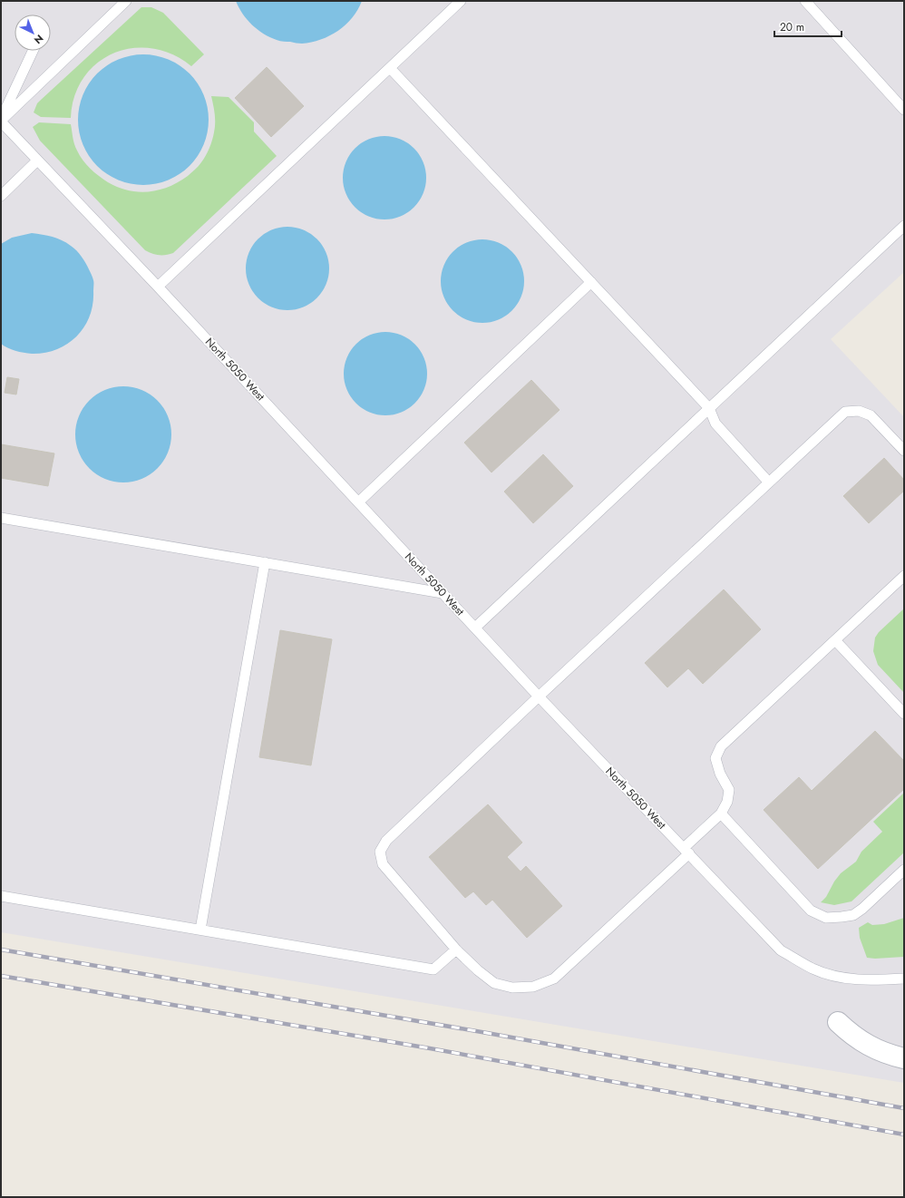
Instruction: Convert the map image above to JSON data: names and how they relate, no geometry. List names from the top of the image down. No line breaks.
{"streets":{"lane":["North 5050 West"]},"scale_bar":"20 m","north":"bottom right"}
